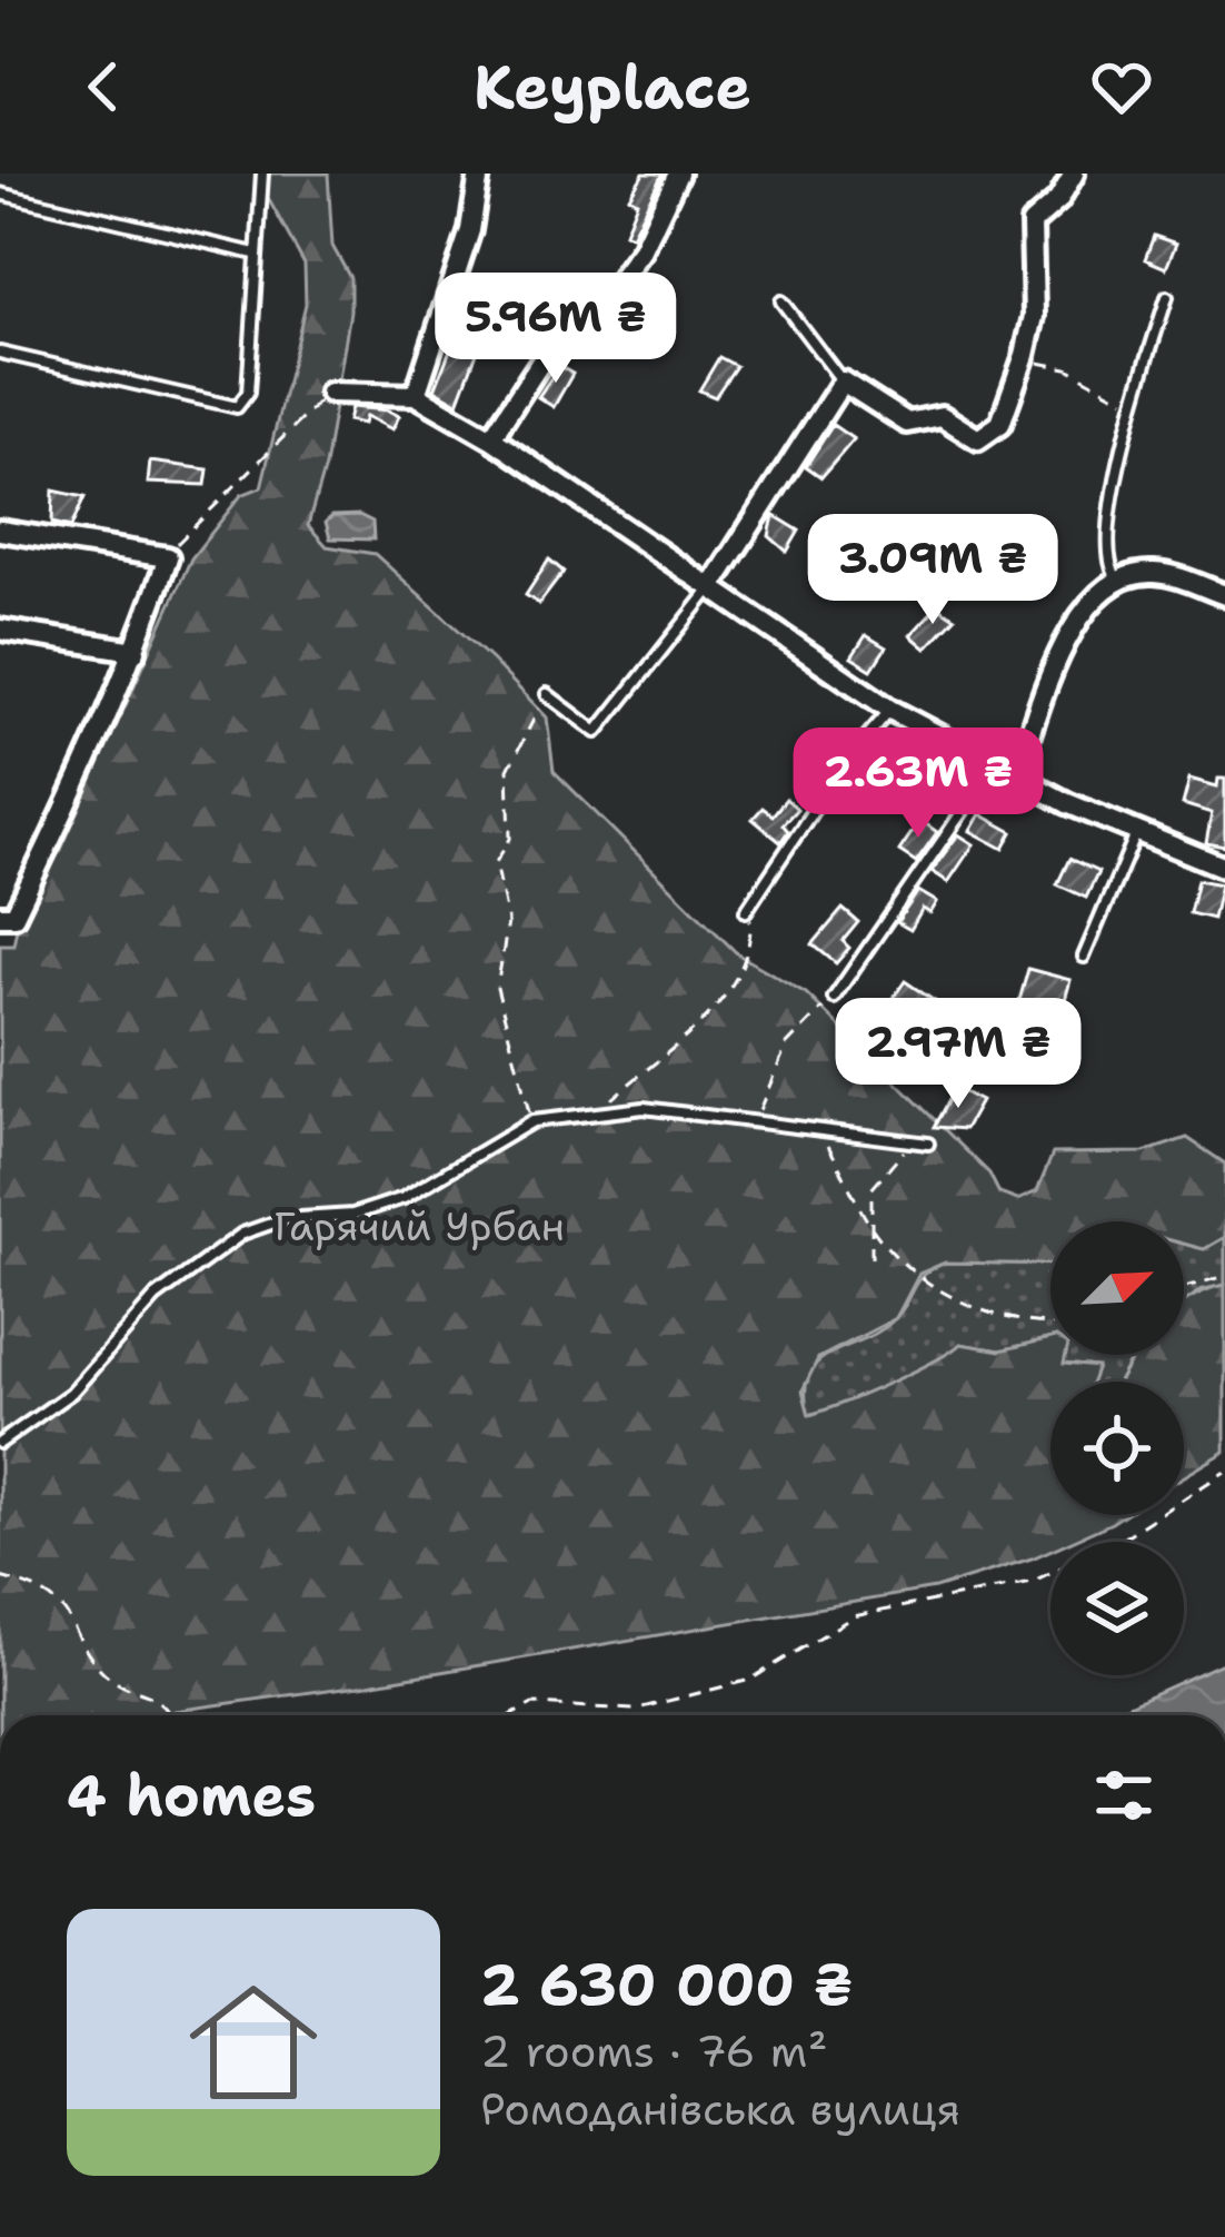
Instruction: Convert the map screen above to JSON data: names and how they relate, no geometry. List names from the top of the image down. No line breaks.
{"parks":["Гарячий Урбан"],"north":"top right","page":{"header":"Keyplace","price":["5.96M ₴","3.09M ₴","2.63M ₴","2.97M ₴"],"heading":"4 homes","list":[{"name":"2 630 000 ₴","note":"2 rooms · 76 m² · Ромоданівська вулиця"}]}}
